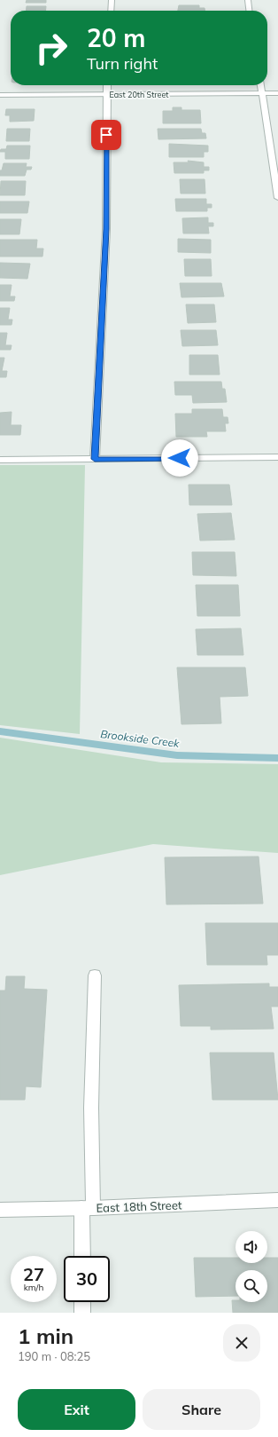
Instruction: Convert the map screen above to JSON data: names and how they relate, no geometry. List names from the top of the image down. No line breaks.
{"streets":{"street":["East 20th Street","East 18th Street"]},"water":["Brookside Creek"],"page":{"turn":["20 m","Turn right"],"speed":"27 km/h","limit":"30","heading":["1 min","190 m · 08:25"],"buttons":["Exit","Share"]}}
